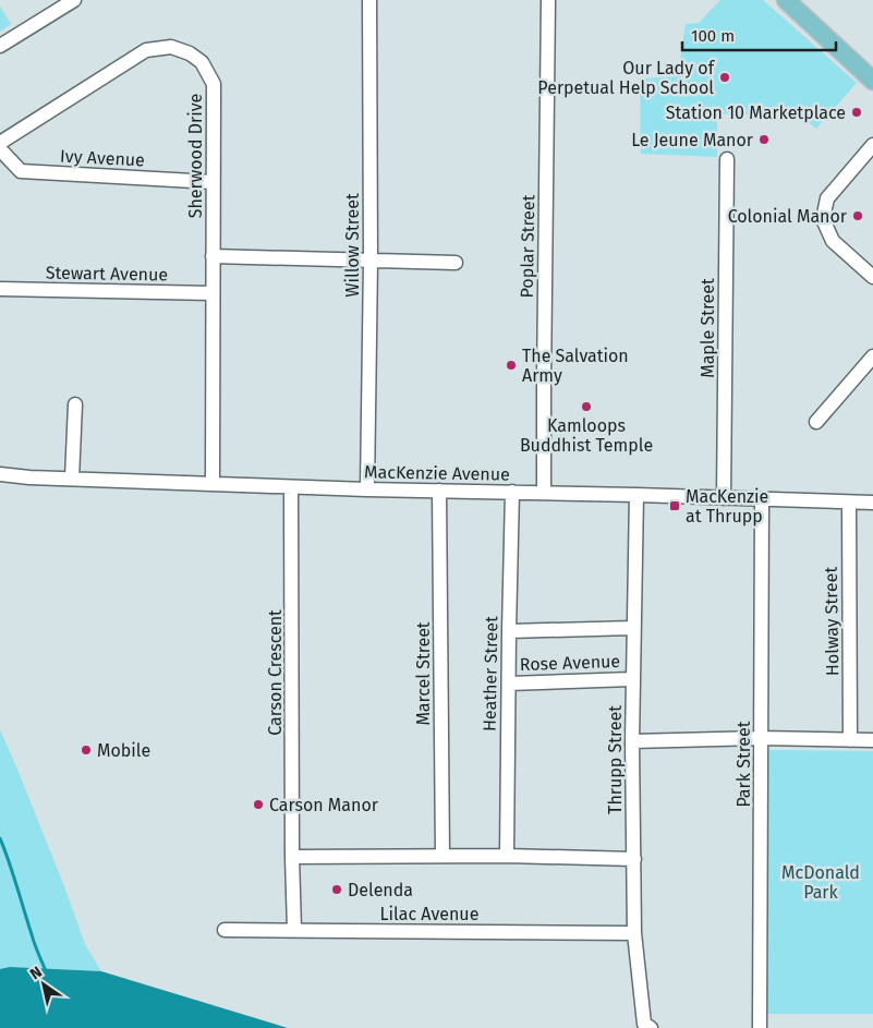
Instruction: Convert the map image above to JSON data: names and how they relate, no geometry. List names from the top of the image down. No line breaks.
{"streets":{"street":["Sherwood Drive","Ivy Avenue","Willow Street","Poplar Street","Stewart Avenue","Maple Street","MacKenzie Avenue","Holway Street","Rose Avenue","Carson Crescent","Marcel Street","Heather Street","Thrupp Street","Park Street","Lilac Avenue"]},"crossings":[["Sherwood Drive","Ivy Avenue"],["Sherwood Drive","Stewart Avenue"],["Sherwood Drive","MacKenzie Avenue"],["Willow Street","MacKenzie Avenue"],["Poplar Street","MacKenzie Avenue"],["Maple Street","MacKenzie Avenue"],["MacKenzie Avenue","Holway Street"],["MacKenzie Avenue","Carson Crescent"],["MacKenzie Avenue","Marcel Street"],["MacKenzie Avenue","Heather Street"],["MacKenzie Avenue","Thrupp Street"],["MacKenzie Avenue","Park Street"],["Rose Avenue","Heather Street"],["Rose Avenue","Thrupp Street"],["Carson Crescent","Lilac Avenue"],["Thrupp Street","Lilac Avenue"]],"parks":["McDonald Park"],"places":{"other":["Our Lady of Perpetual Help School","Station 10 Marketplace","Le Jeune Manor","Colonial Manor","The Salvation Army","Kamloops Buddhist Temple","Mobile","Carson Manor","Delenda"],"transit":["MacKenzie at Thrupp"]},"scale_bar":"100 m","north":"top left"}
